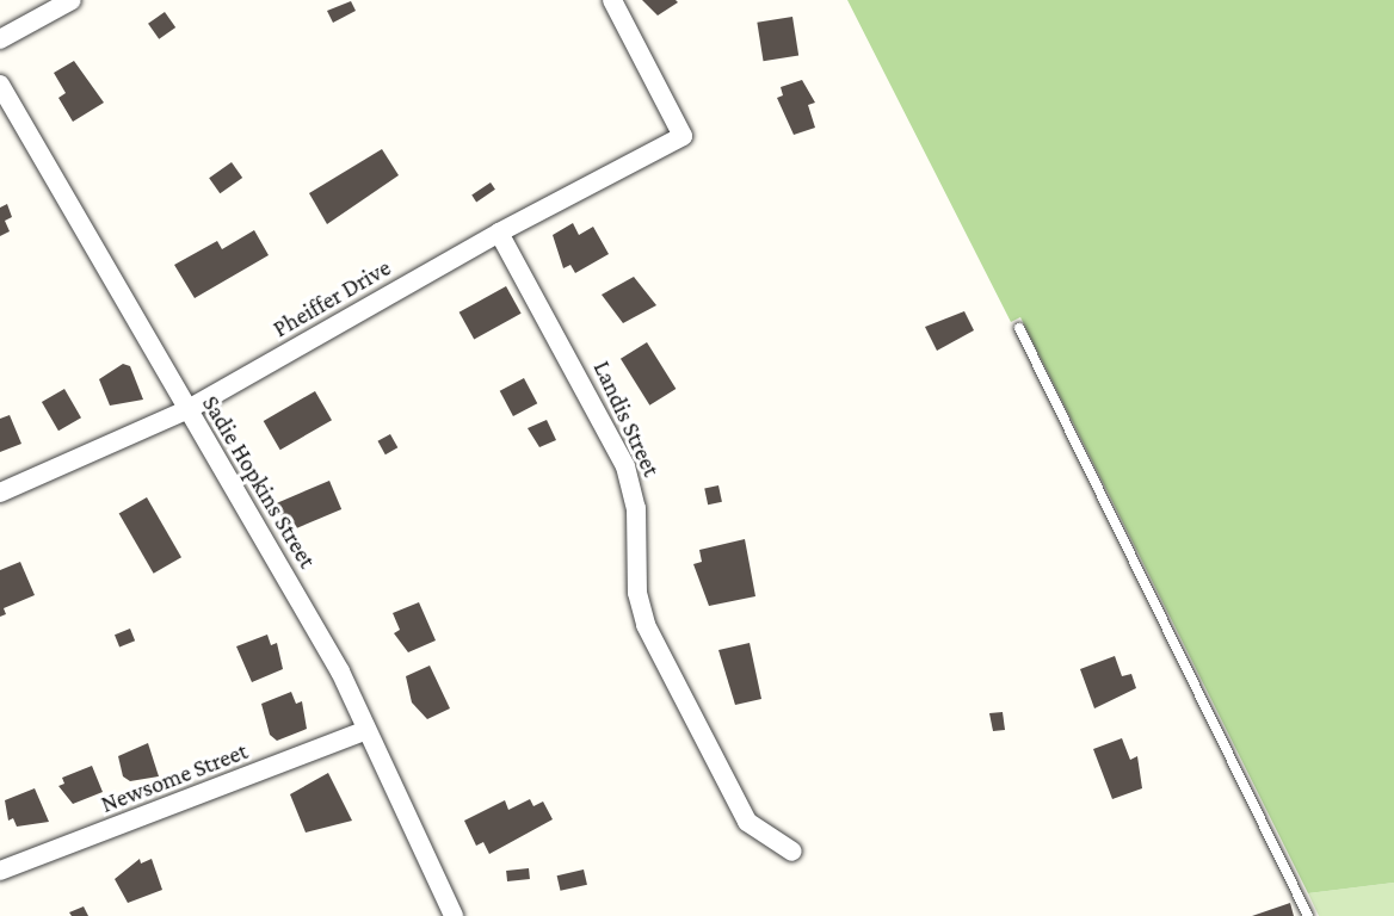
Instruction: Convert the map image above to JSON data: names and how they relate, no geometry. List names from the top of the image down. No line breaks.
{"streets":{"street":["Pheiffer Drive","Landis Street","Sadie Hopkins Street","Newsome Street"]},"crossings":[["Pheiffer Drive","Landis Street"],["Pheiffer Drive","Sadie Hopkins Street"],["Sadie Hopkins Street","Newsome Street"]]}
